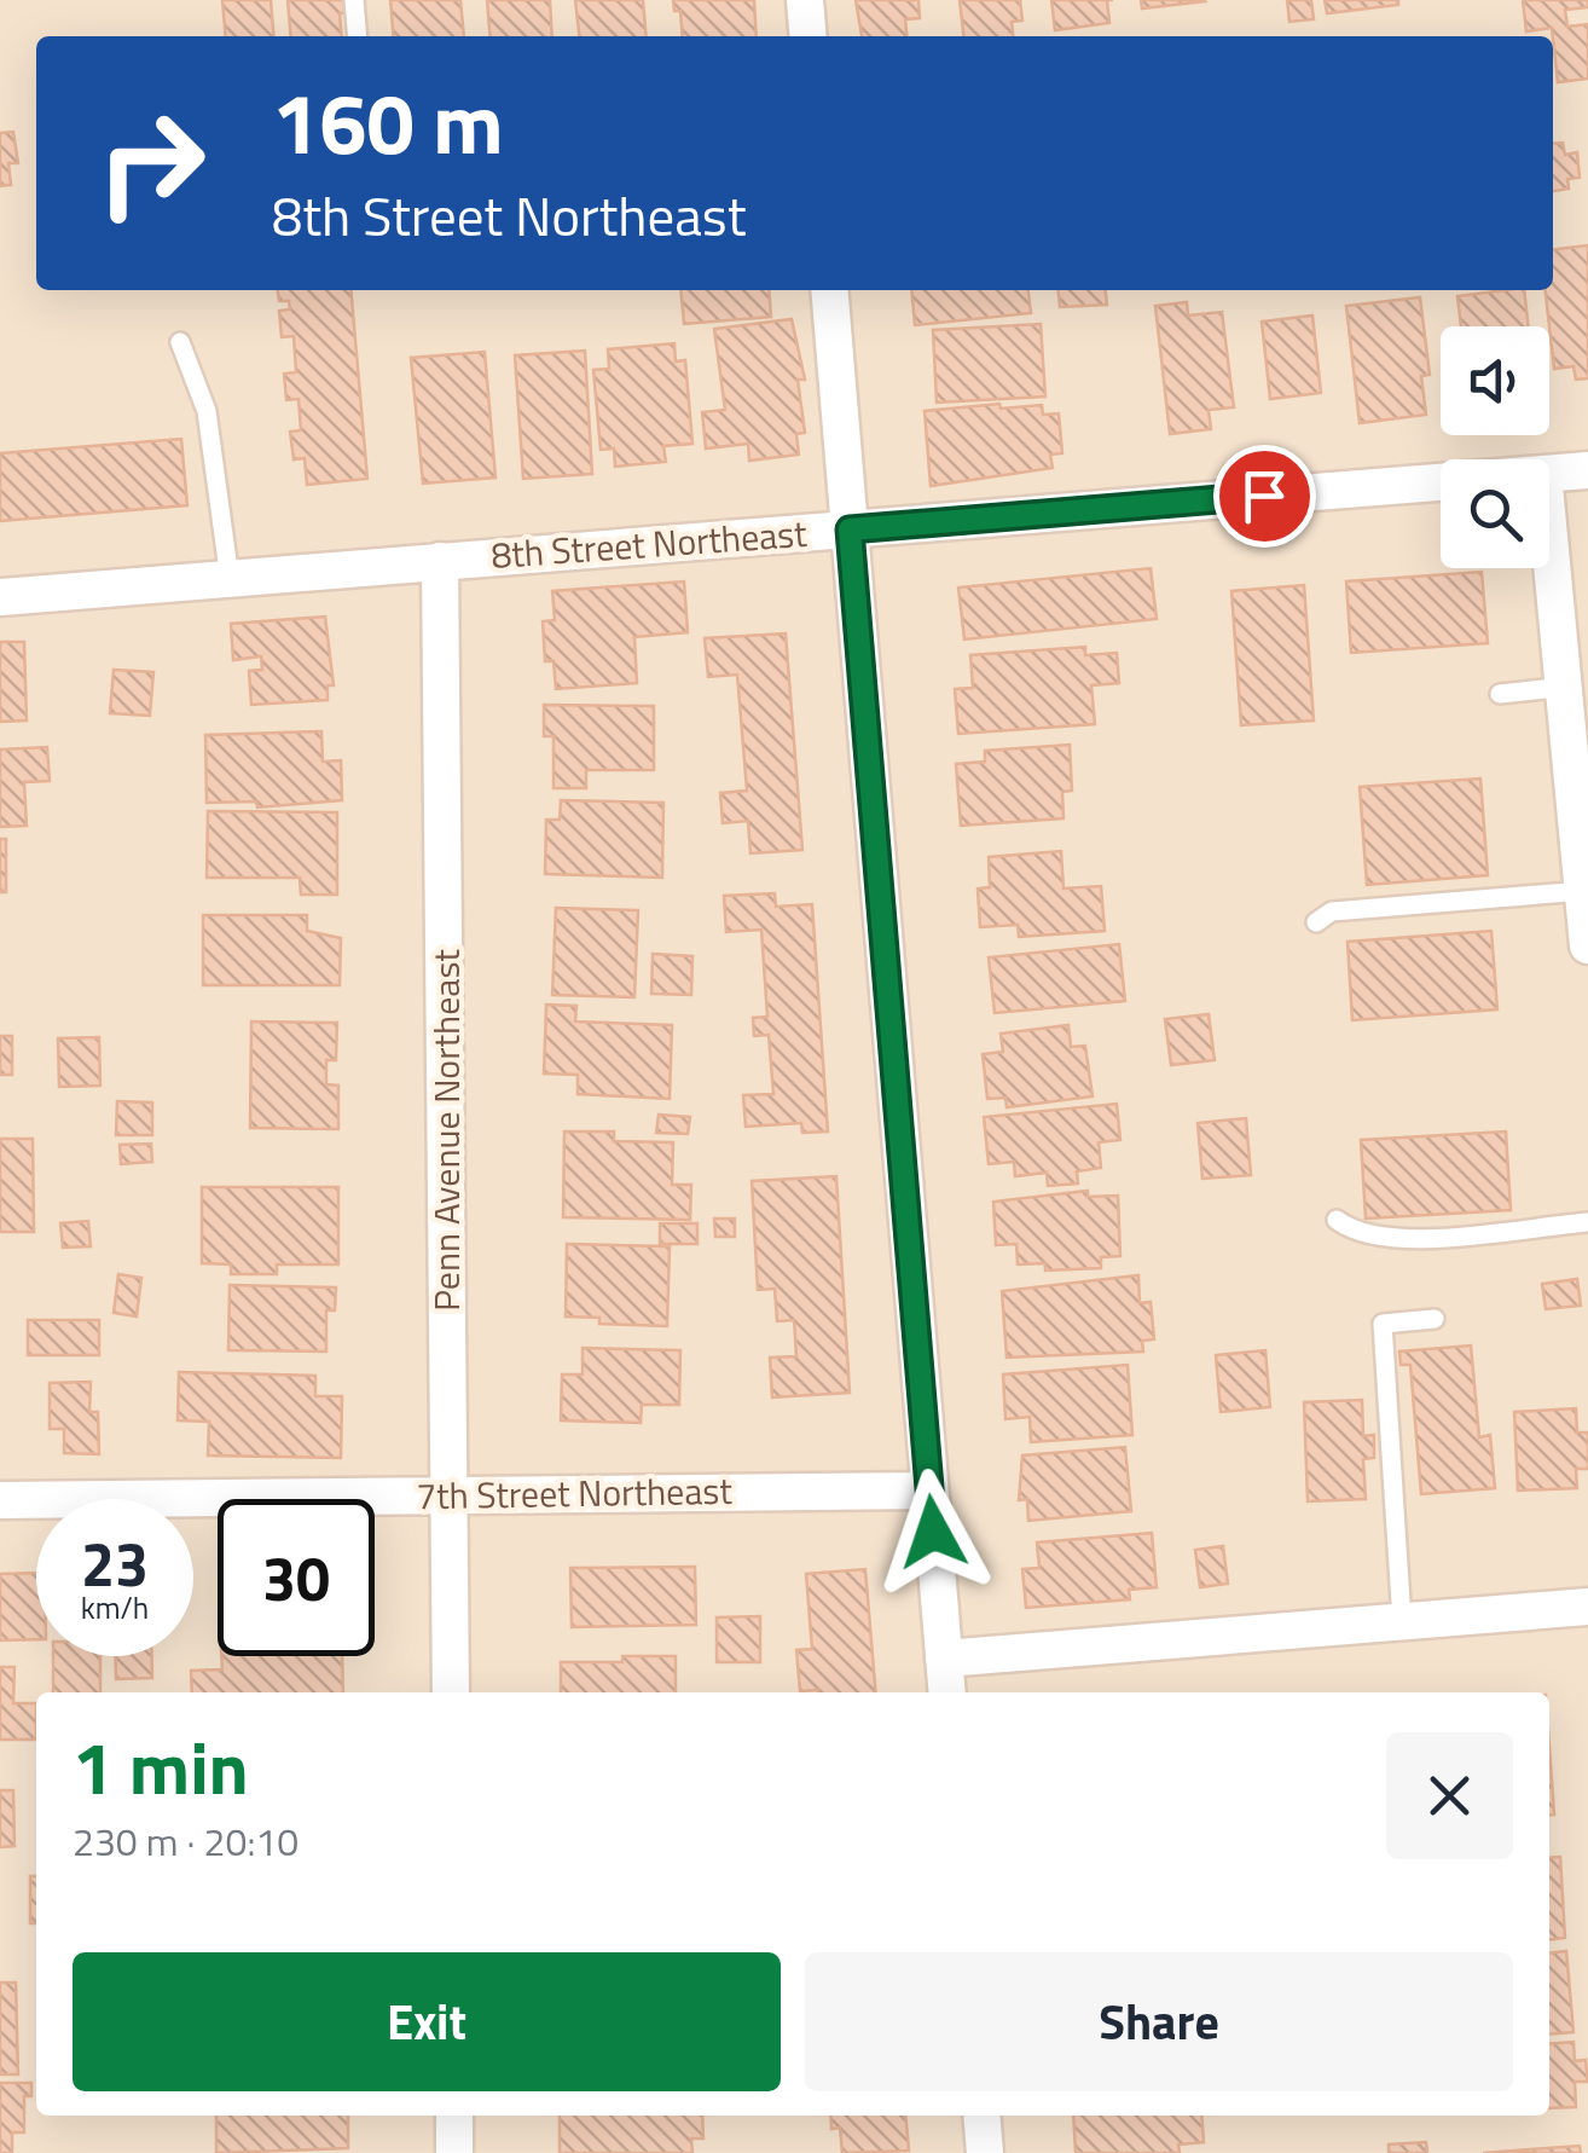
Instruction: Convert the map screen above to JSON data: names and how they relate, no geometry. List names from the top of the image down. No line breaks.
{"streets":{"street":["8th Street Northeast","Penn Avenue Northeast","7th Street Northeast"]},"crossings":[["8th Street Northeast","Penn Avenue Northeast"],["Penn Avenue Northeast","7th Street Northeast"]],"page":{"turn":["160 m","8th Street Northeast"],"speed":"23 km/h","limit":"30","heading":["1 min","230 m · 20:10"],"buttons":["Exit","Share"]}}
